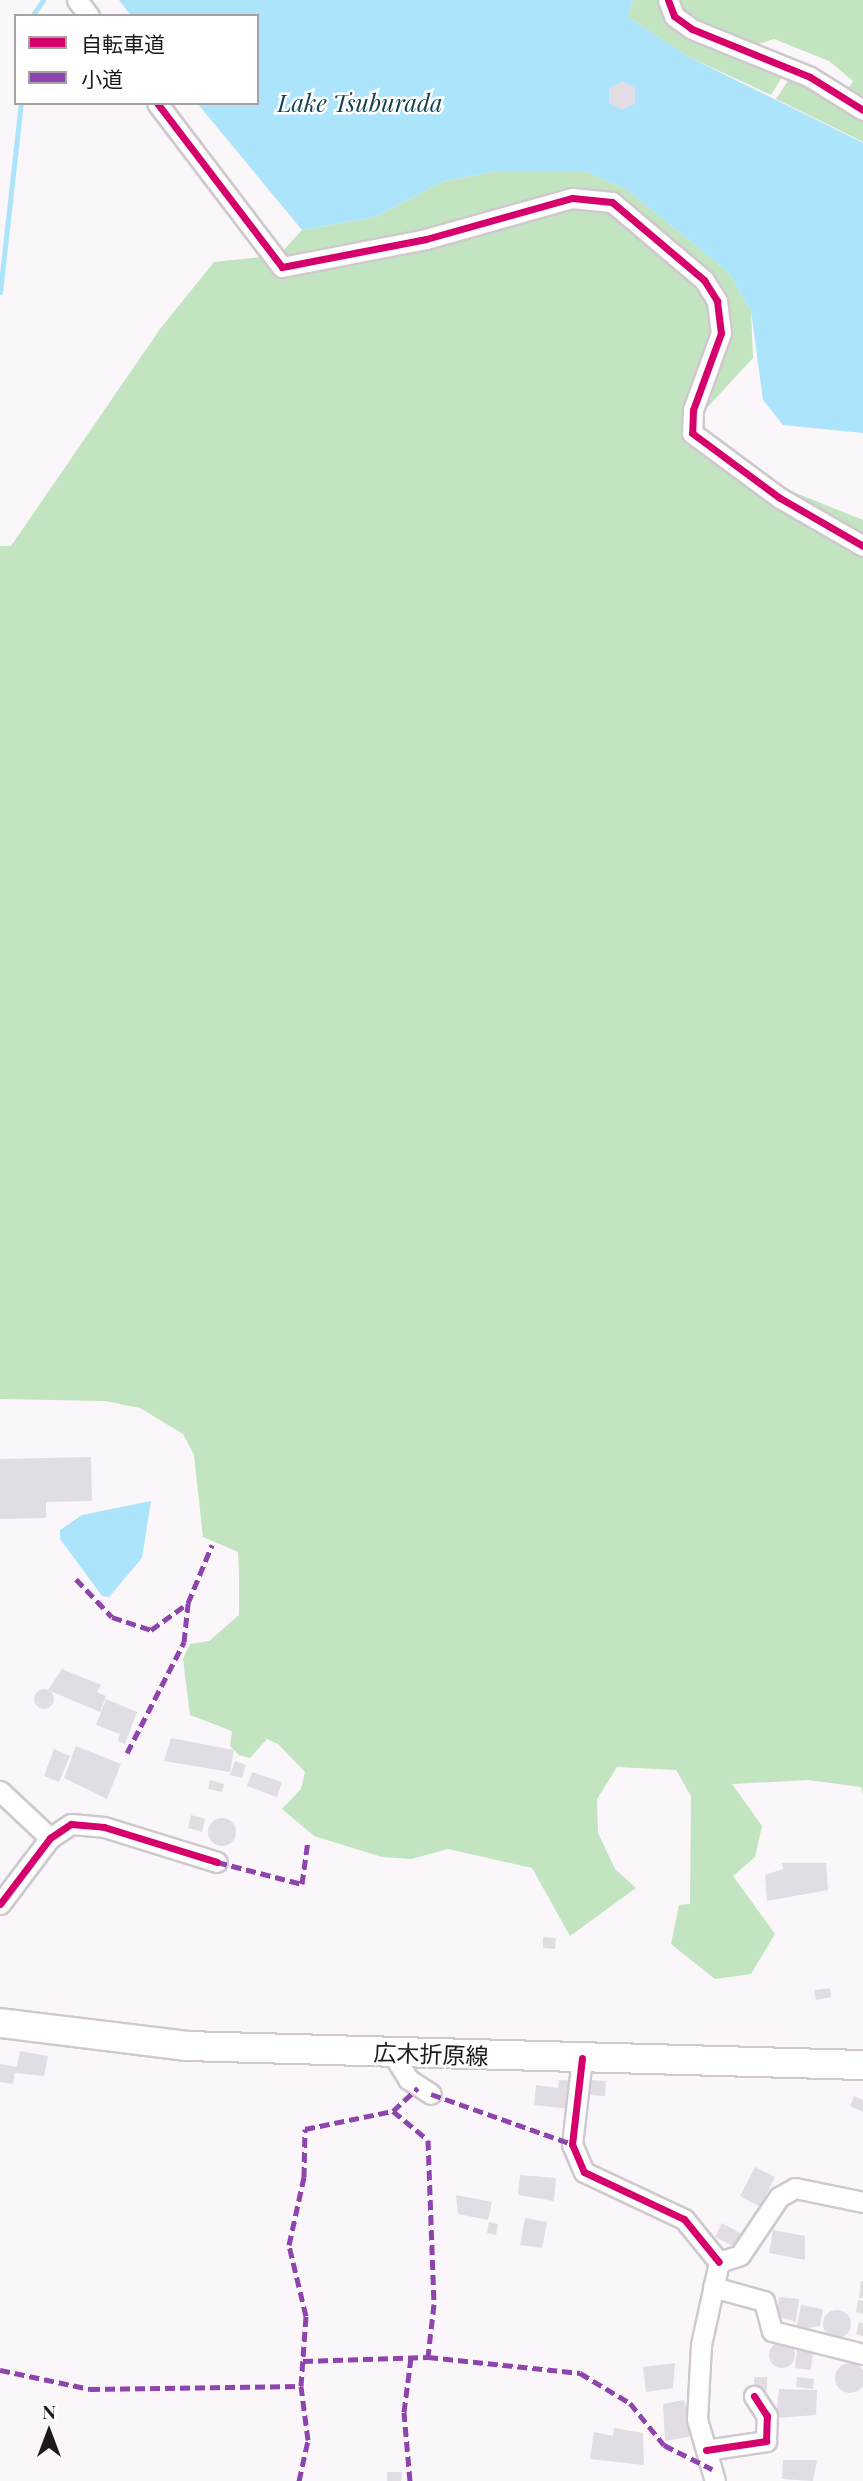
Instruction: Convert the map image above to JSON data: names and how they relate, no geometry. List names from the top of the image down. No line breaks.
{"streets":{"main road":["広木折原線"]},"water":["Lake Tsuburada"],"legend":["自転車道","小道"],"north":"top"}
